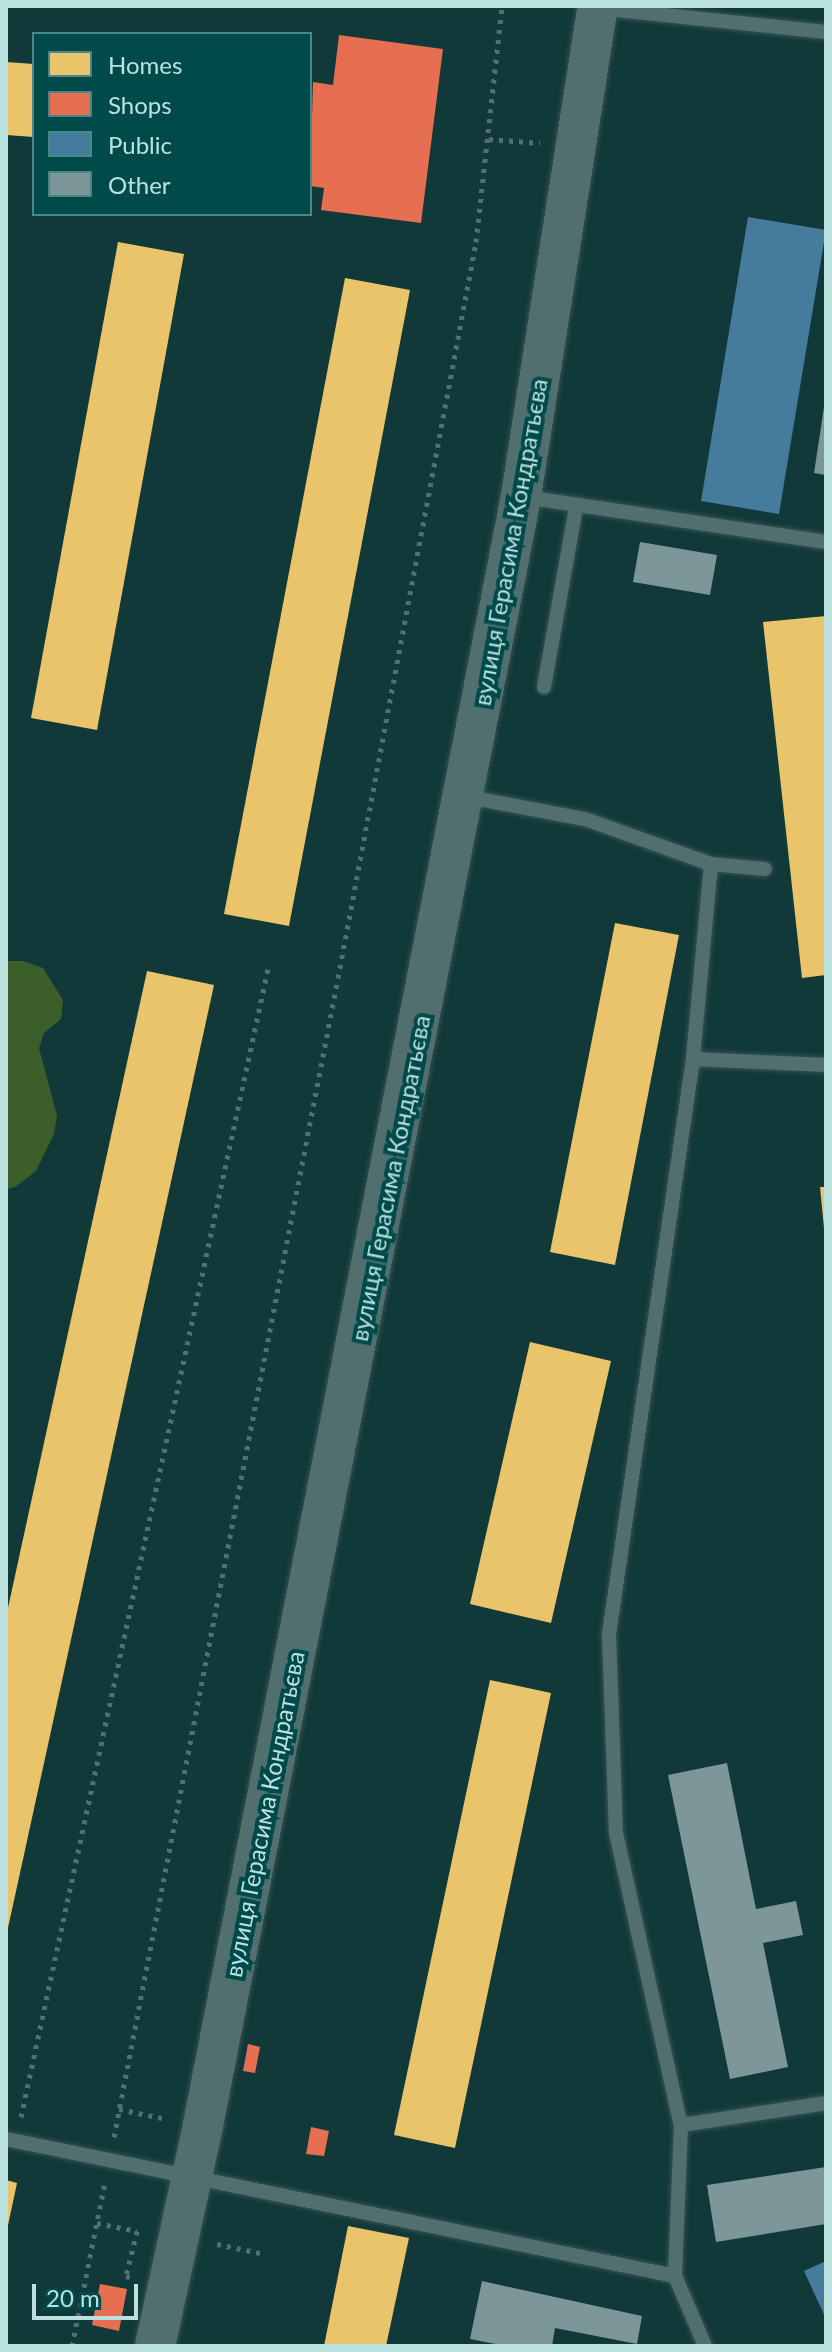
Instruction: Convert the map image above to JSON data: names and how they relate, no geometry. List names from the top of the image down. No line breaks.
{"streets":{"main road":["вулиця Герасима Кондратьєва"]},"legend":["Homes","Shops","Public","Other"],"scale_bar":"20 m"}
